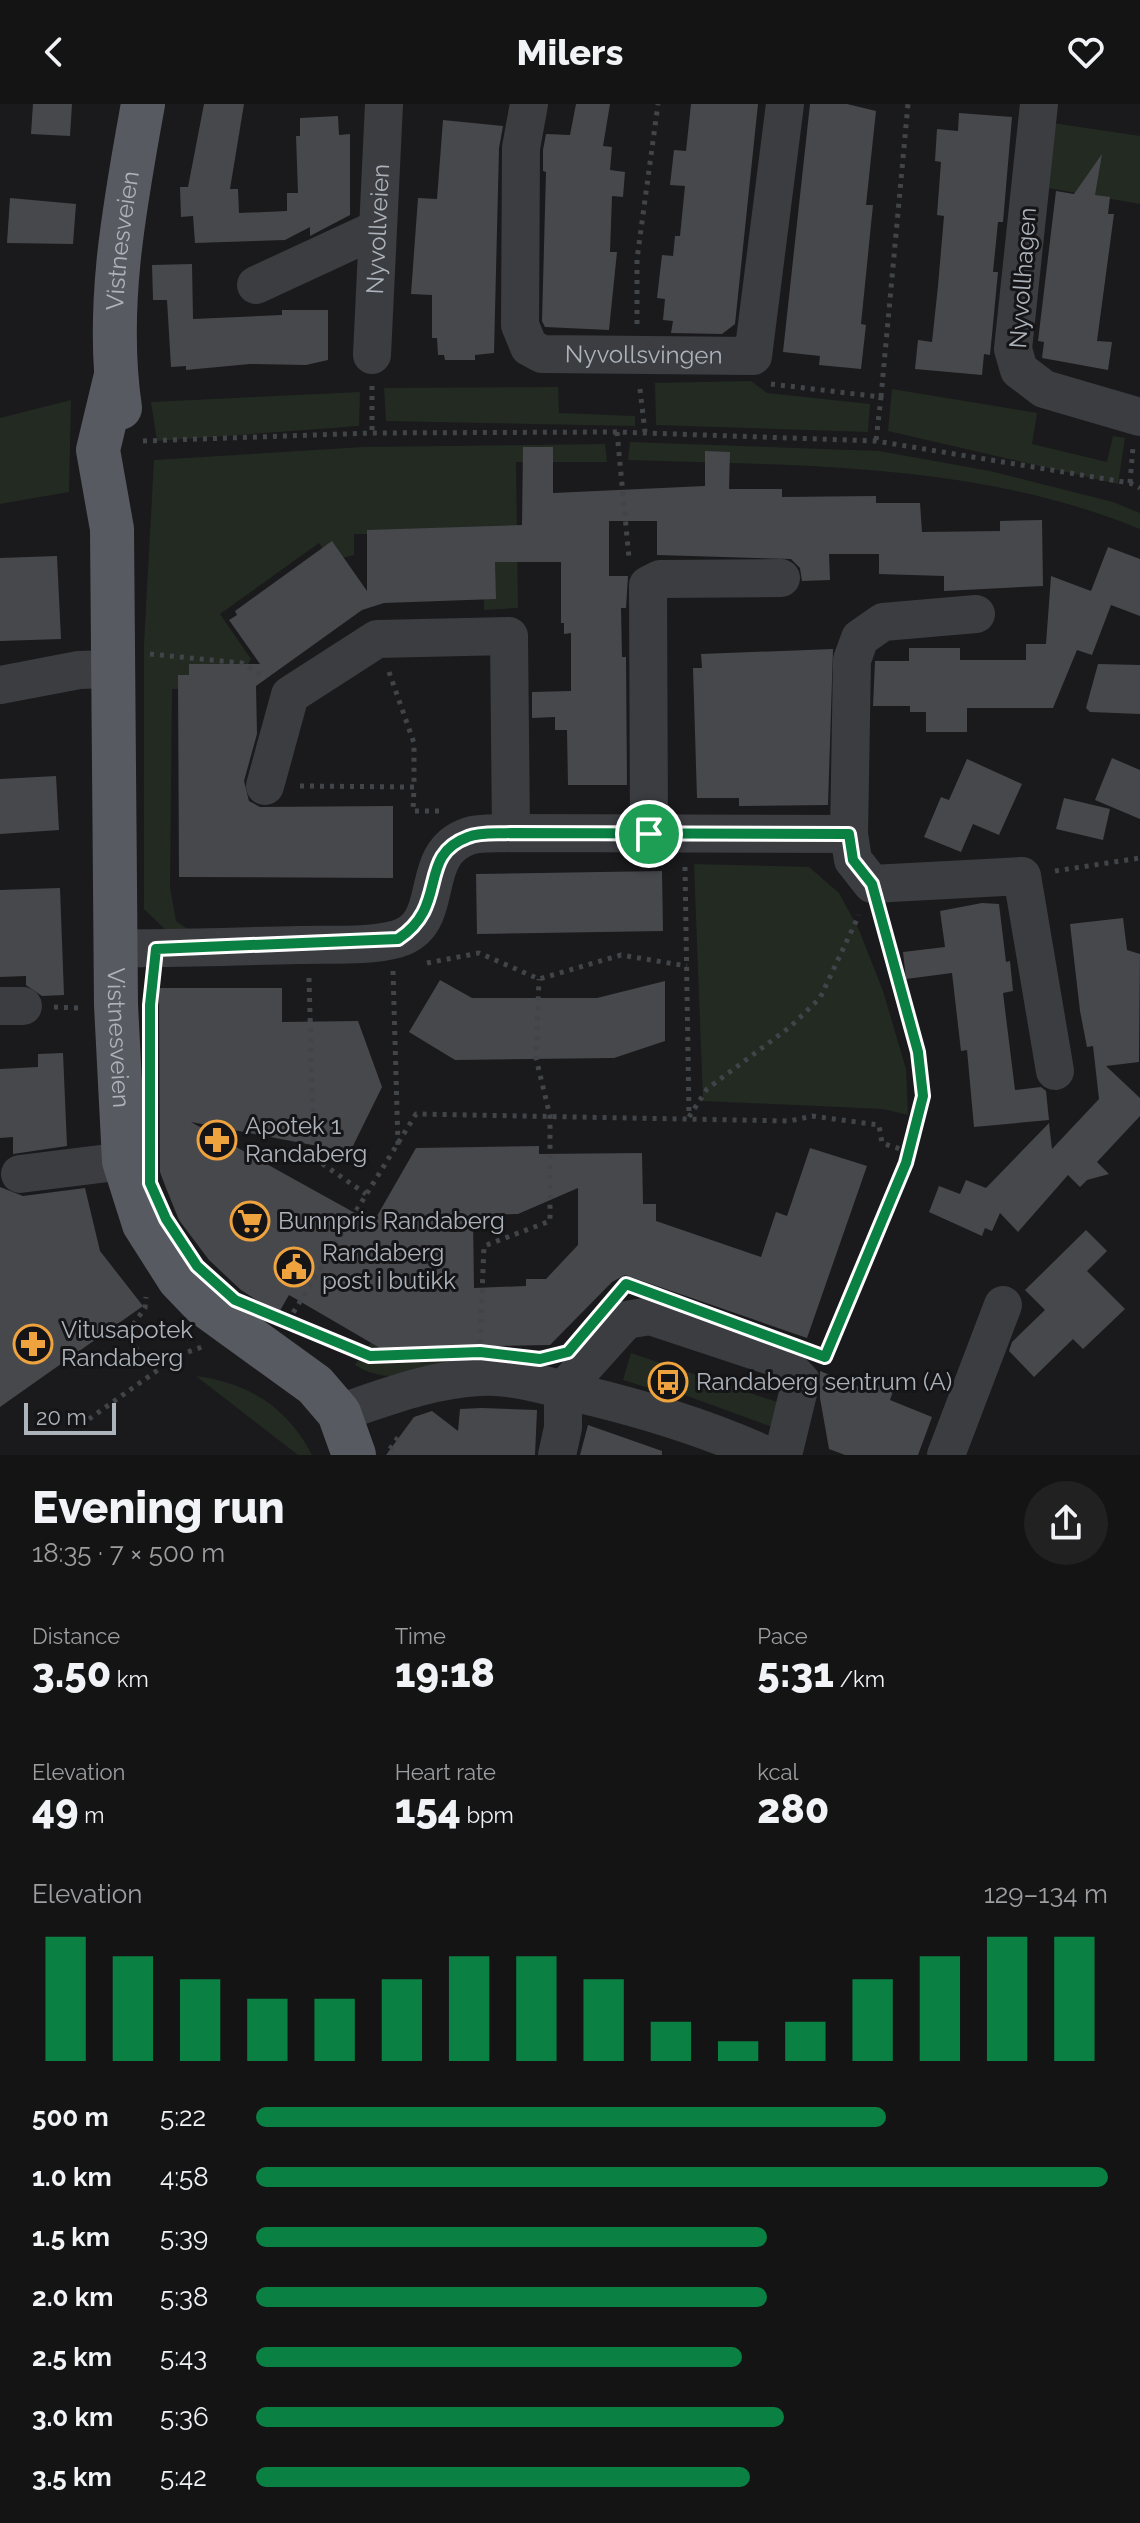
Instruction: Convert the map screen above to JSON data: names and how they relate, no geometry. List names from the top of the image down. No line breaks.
{"streets":{"main road":["Vistnesveien"],"street":["Nyvollveien","Nyvollhagen","Nyvollsvingen"]},"places":{"pharmacy":["Apotek 1 Randaberg","Vitusapotek Randaberg"],"supermarket":["Bunnpris Randaberg"],"public building":["Randaberg post i butikk"],"bus stop":["Randaberg sentrum (A)"]},"scale_bar":"20 m","page":{"header":"Milers","scale":"20 m","heading":["Evening run","18:35 · 7 × 500 m"],"stats":[["Distance","3.50 km"],["Time","19:18"],["Pace","5:31 /km"],["Elevation","49 m"],["Heart rate","154 bpm"],["kcal","280"]],"chart":["Elevation","129–134 m"],"list":[{"name":"500 m","note":"5:22"},{"name":"1.0 km","note":"4:58"},{"name":"1.5 km","note":"5:39"},{"name":"2.0 km","note":"5:38"},{"name":"2.5 km","note":"5:43"},{"name":"3.0 km","note":"5:36"},{"name":"3.5 km","note":"5:42"}]}}
